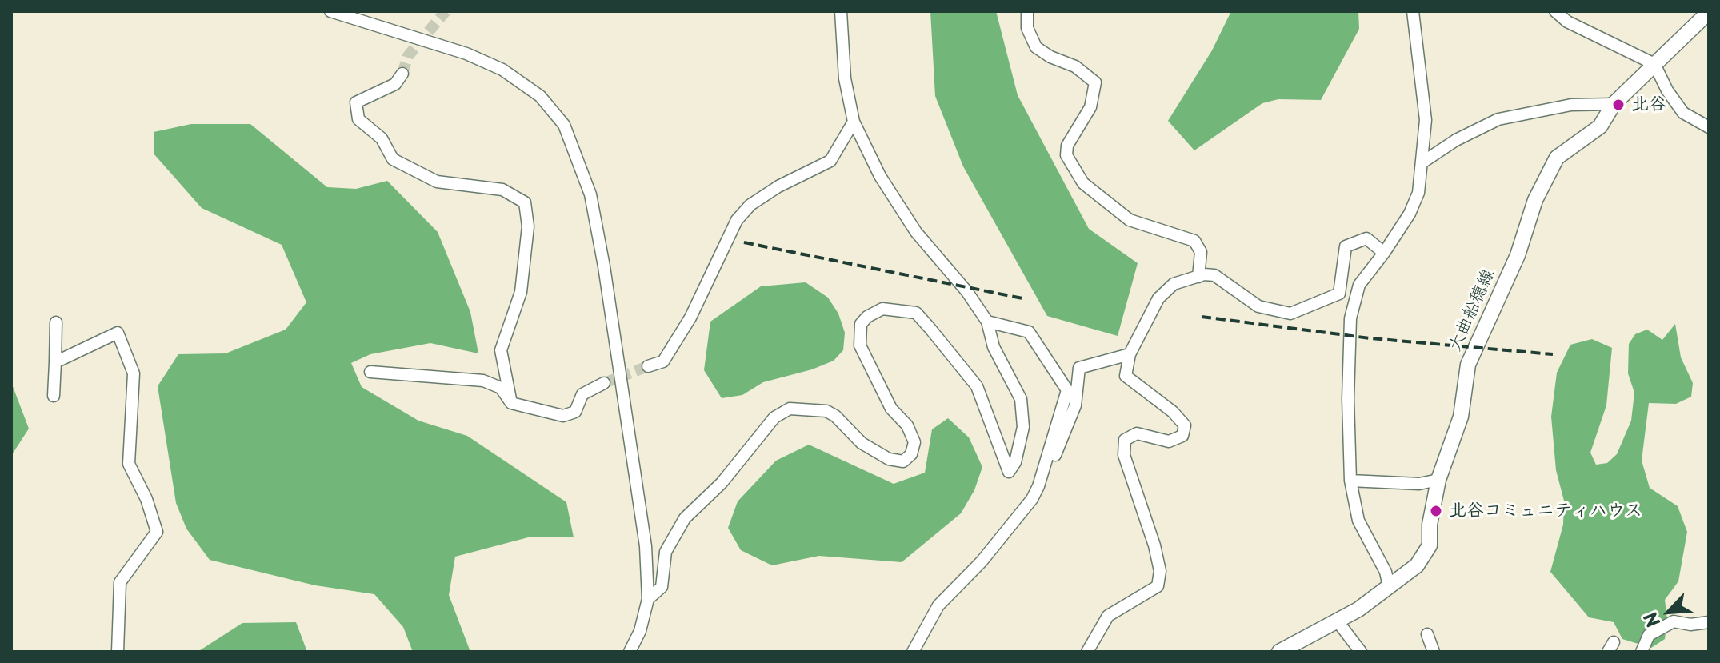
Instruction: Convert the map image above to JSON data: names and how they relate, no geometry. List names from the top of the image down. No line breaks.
{"streets":{"main road":["大曲船穂線"]},"places":["北谷","北谷コミュニティハウス"],"north":"bottom left"}
